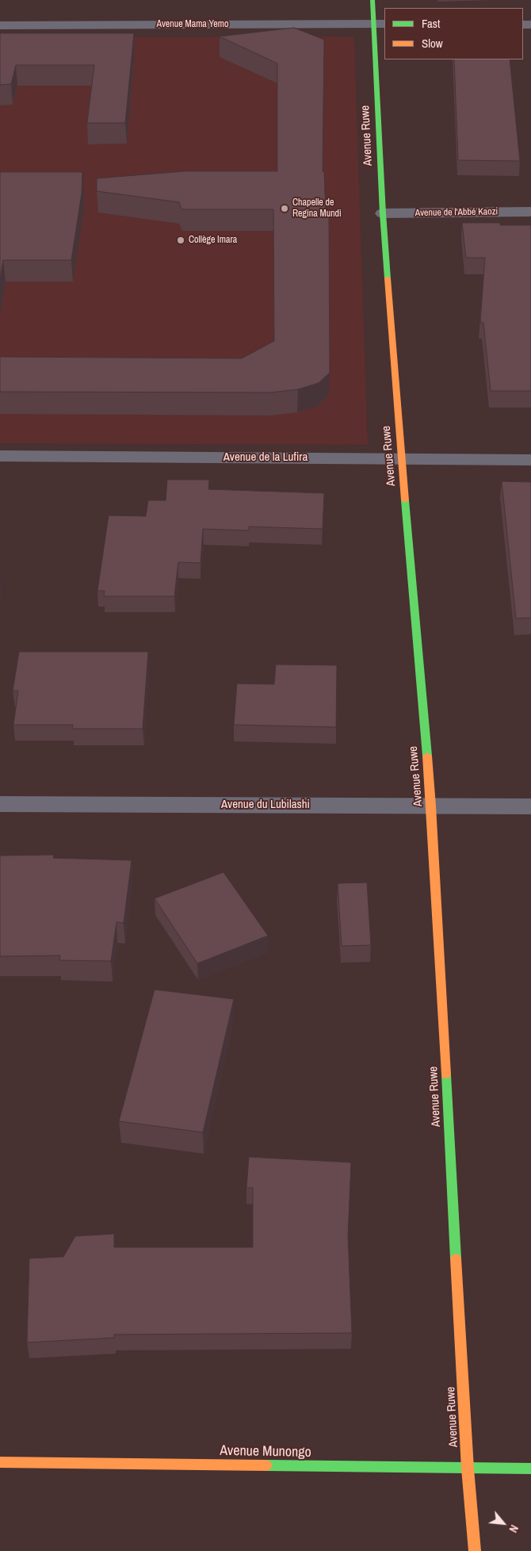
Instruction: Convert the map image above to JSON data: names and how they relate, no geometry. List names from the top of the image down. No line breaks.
{"streets":{"street":["Avenue Mama Yemo","Avenue Ruwe","Avenue de l'Abbé Kaozi","Avenue de la Lufira","Avenue du Lubilashi","Avenue Munongo"]},"crossings":[["Avenue Mama Yemo","Avenue Ruwe"],["Avenue Ruwe","Avenue de l'Abbé Kaozi"],["Avenue Ruwe","Avenue de la Lufira"],["Avenue Ruwe","Avenue du Lubilashi"],["Avenue Ruwe","Avenue Munongo"]],"places":["Chapelle de Regina Mundi","Collège Imara"],"legend":["Fast","Slow"],"north":"bottom right"}
